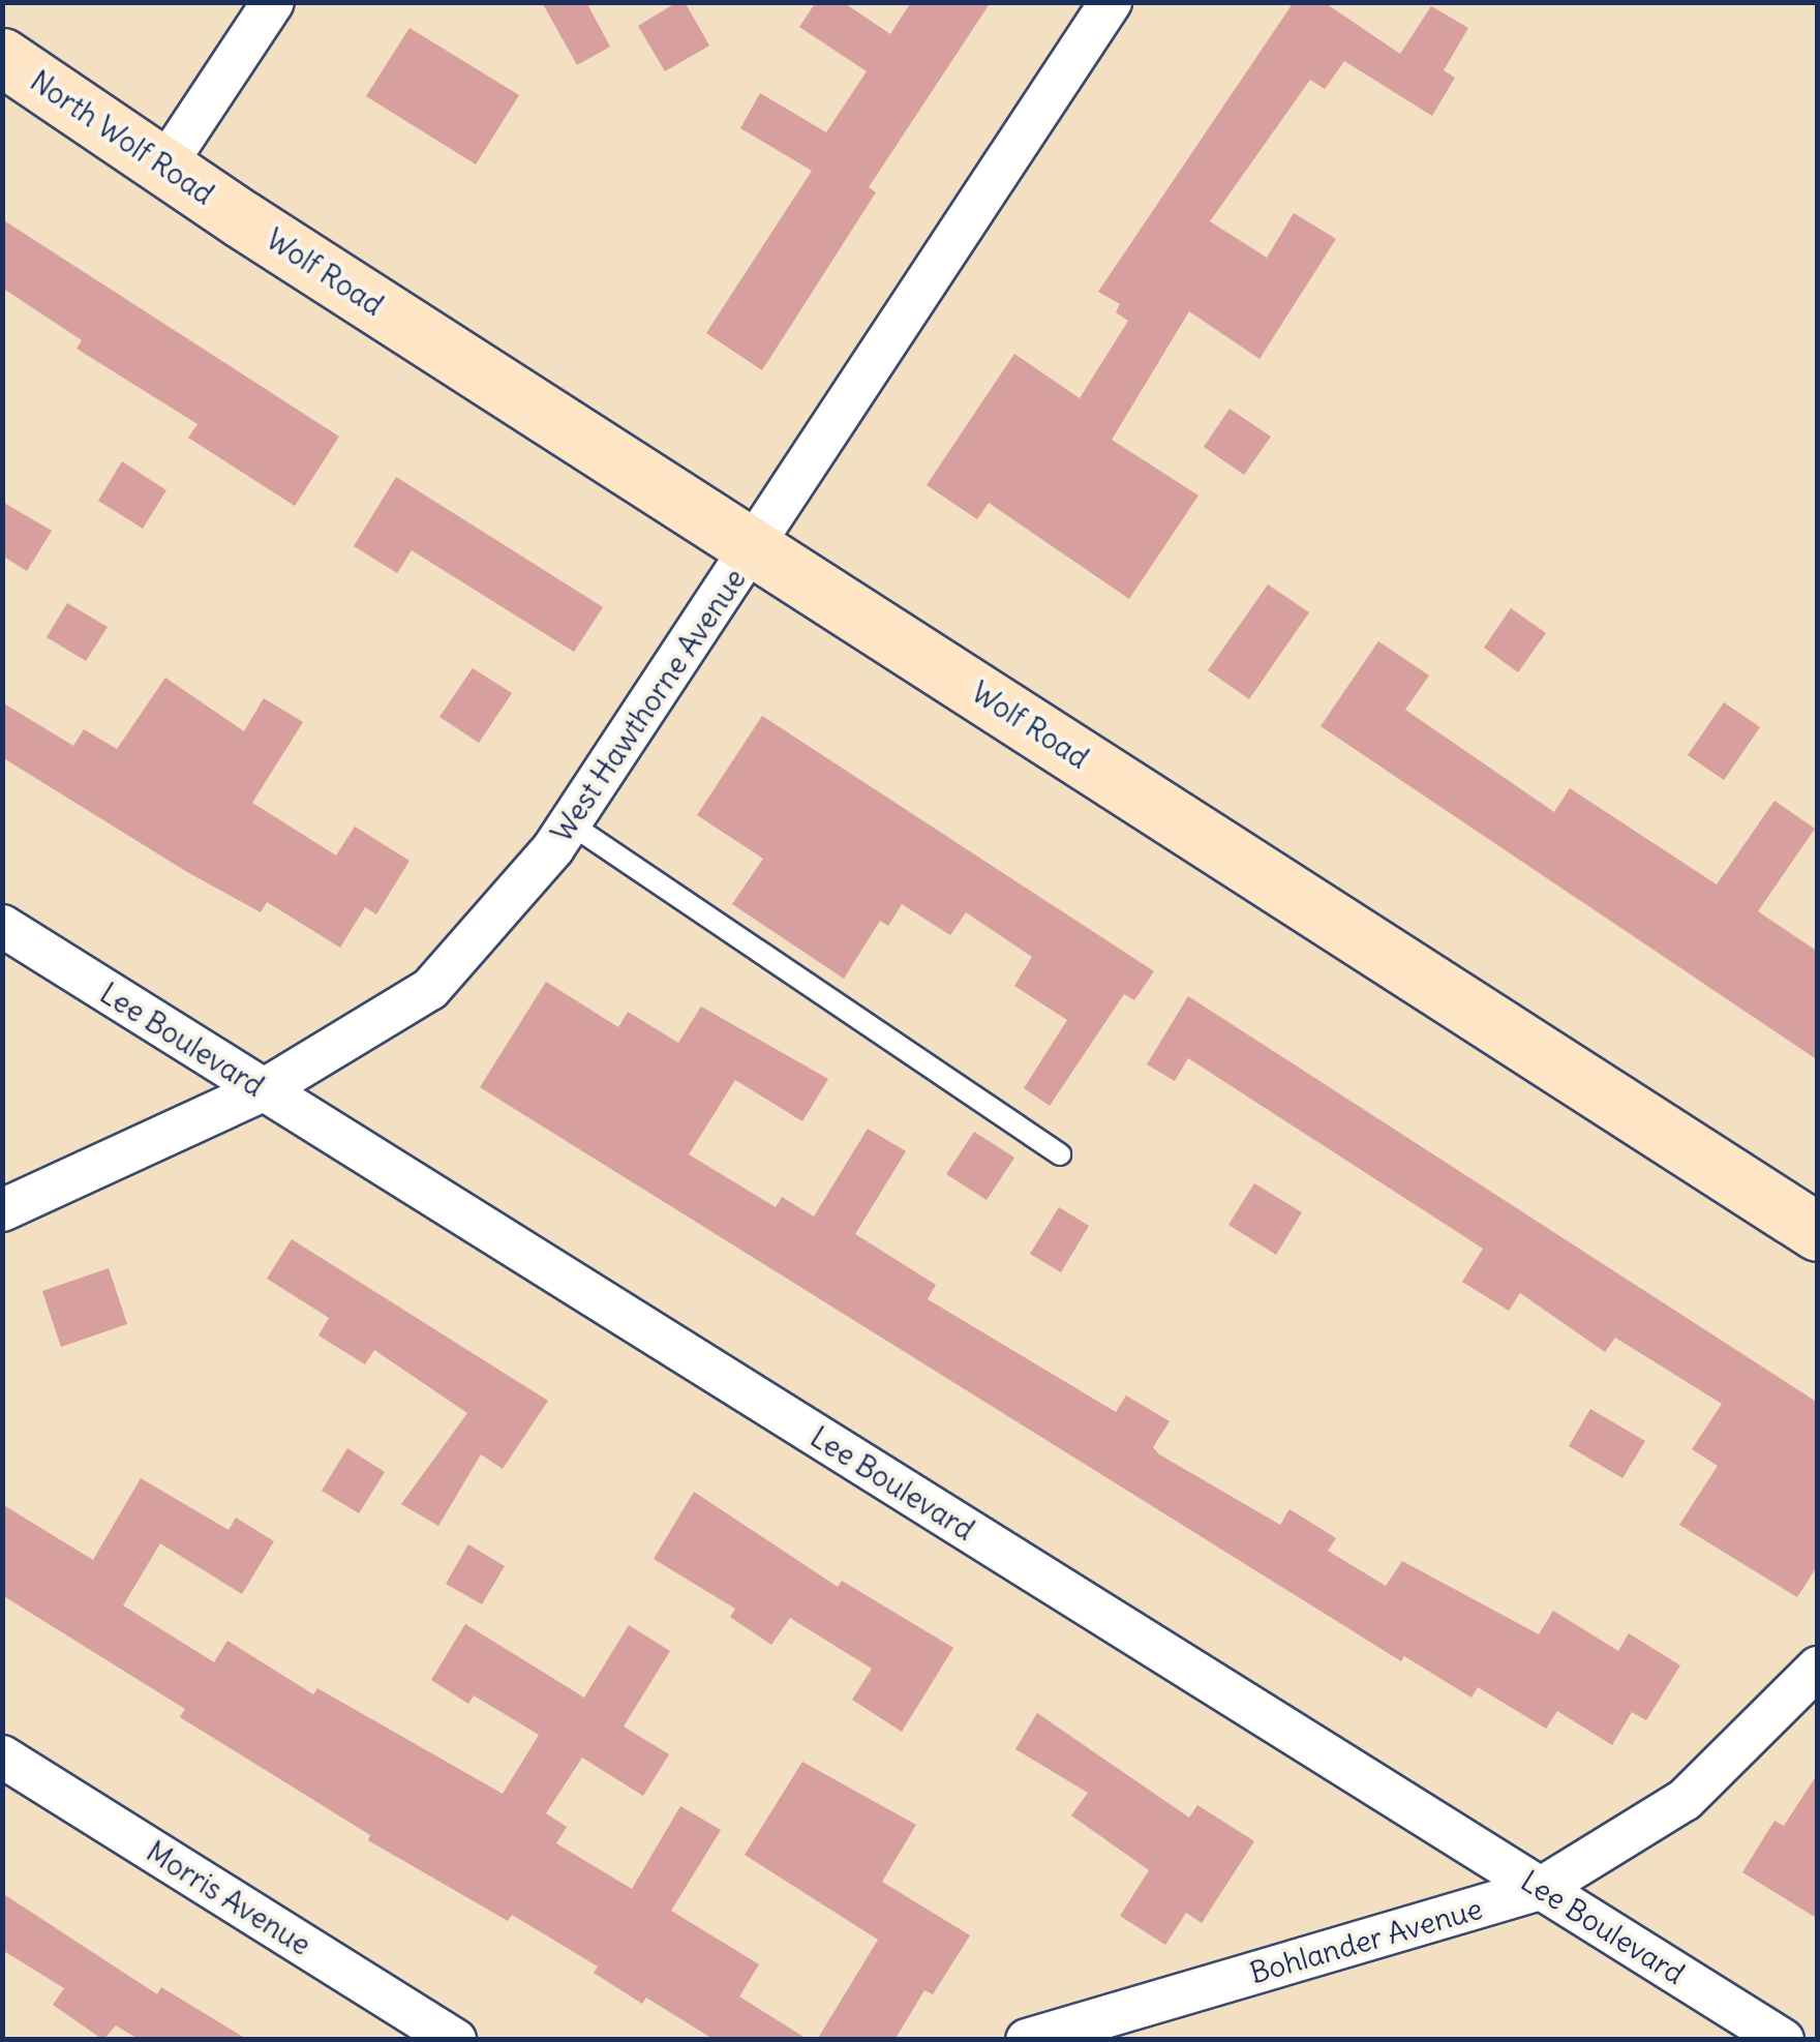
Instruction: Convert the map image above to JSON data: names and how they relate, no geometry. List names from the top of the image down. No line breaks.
{"streets":{"main road":["North Wolf Road","Wolf Road"],"street":["West Hawthorne Avenue","Lee Boulevard","Morris Avenue","Bohlander Avenue"]},"crossings":[["North Wolf Road","Wolf Road"],["Wolf Road","West Hawthorne Avenue"],["West Hawthorne Avenue","Lee Boulevard"],["Lee Boulevard","Bohlander Avenue"]]}
